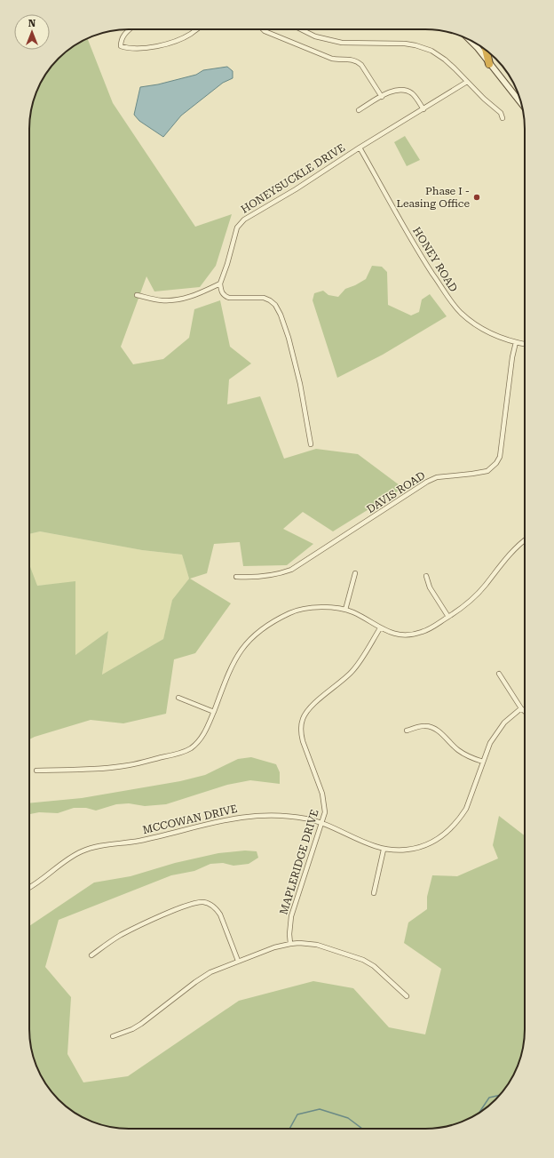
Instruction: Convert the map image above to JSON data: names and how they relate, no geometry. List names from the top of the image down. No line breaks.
{"streets":{"street":["HONEYSUCKLE DRIVE","HONEY ROAD","DAVIS ROAD","MCCOWAN DRIVE","MAPLERIDGE DRIVE"]},"crossings":[["HONEYSUCKLE DRIVE","HONEY ROAD"],["HONEY ROAD","DAVIS ROAD"],["MCCOWAN DRIVE","MAPLERIDGE DRIVE"]],"places":["Phase I - Leasing Office"],"north":"top"}
